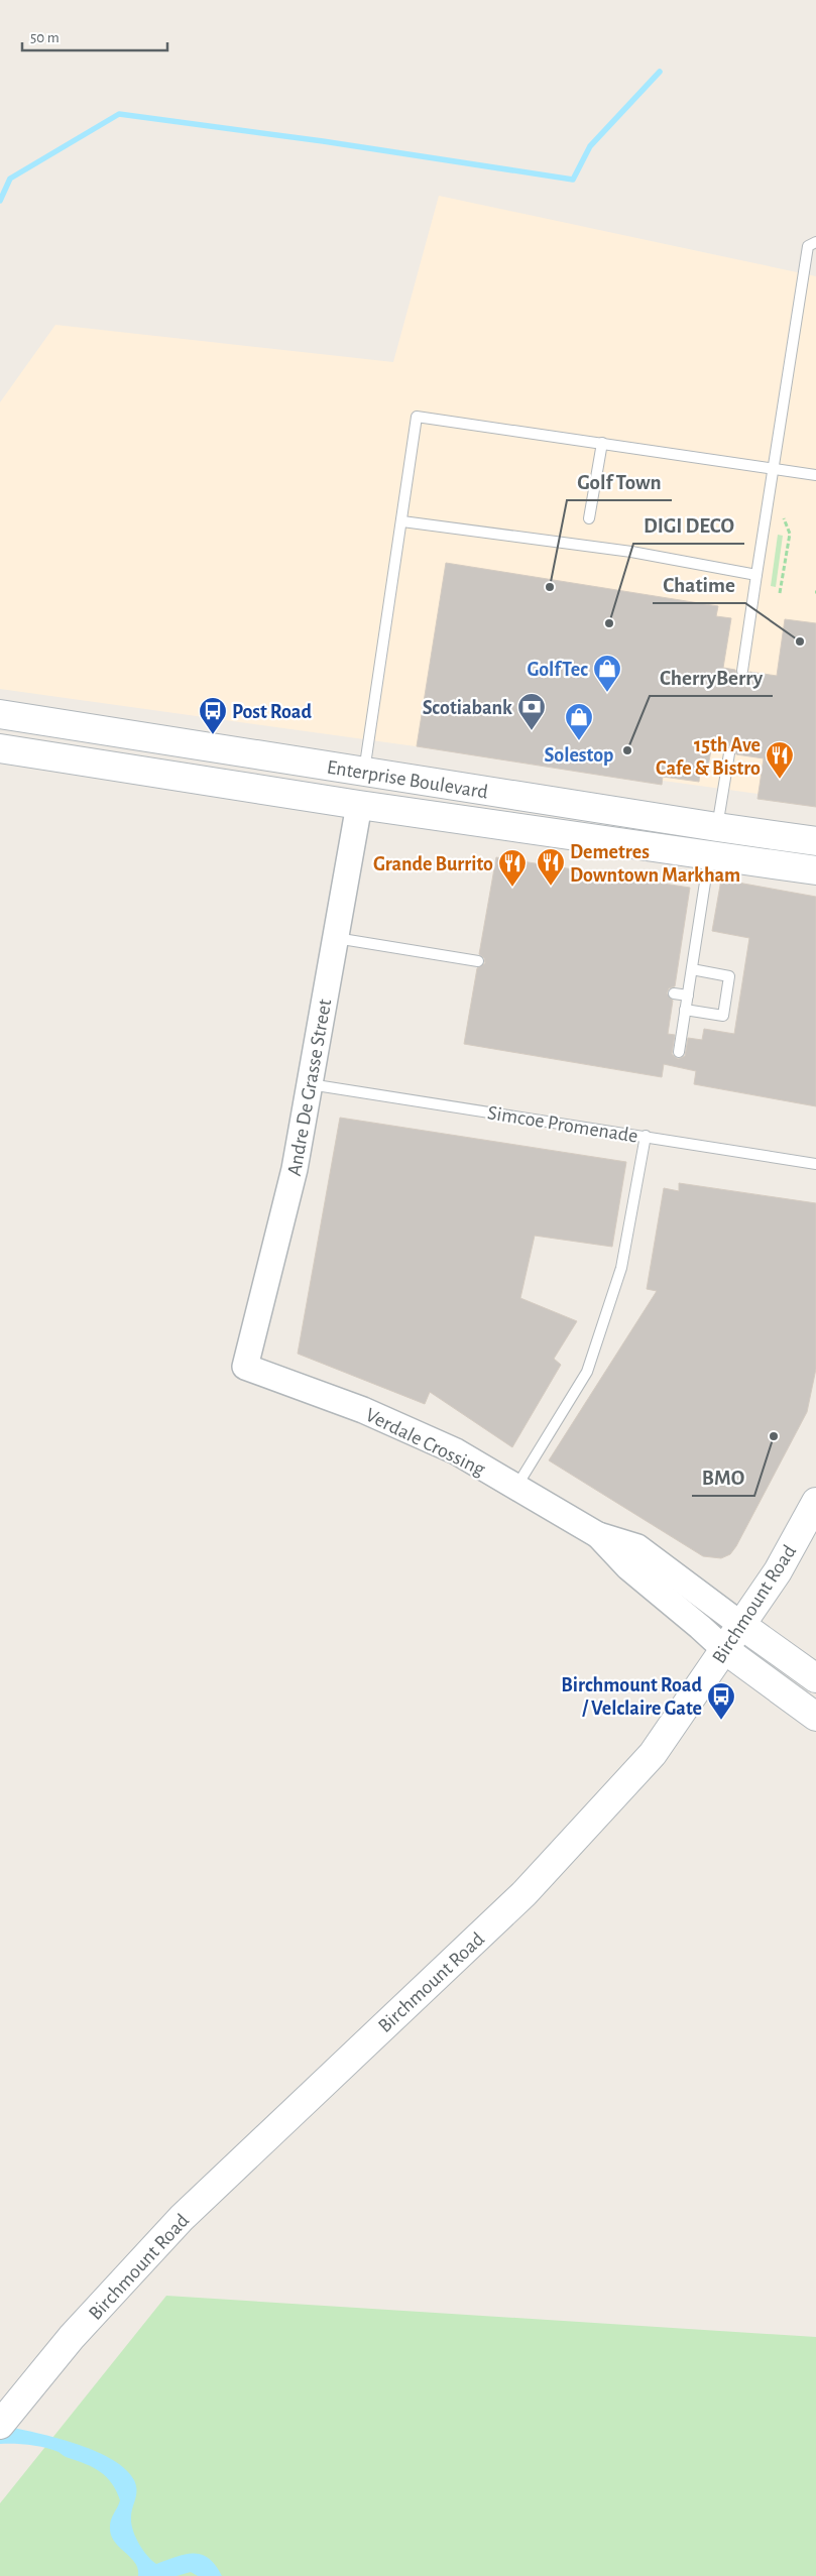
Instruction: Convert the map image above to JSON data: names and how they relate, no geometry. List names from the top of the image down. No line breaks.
{"streets":{"main road":["Enterprise Boulevard","Verdale Crossing","Birchmount Road"],"street":["Andre De Grasse Street"],"lane":["Simcoe Promenade"]},"crossings":[["Enterprise Boulevard","Andre De Grasse Street"],["Andre De Grasse Street","Simcoe Promenade"],["Andre De Grasse Street","Verdale Crossing"],["Verdale Crossing","Birchmount Road"]],"places":{"other":["Golf Town","DIGI DECO","Chatime","CherryBerry","BMO"],"shop":["GolfTec","Solestop"],"bank":["Scotiabank"],"bus stop":["Post Road","Birchmount Road / Velclaire Gate"],"restaurant":["15th Ave Cafe & Bistro","Demetres Downtown Markham","Grande Burrito"]},"scale_bar":"50 m"}
